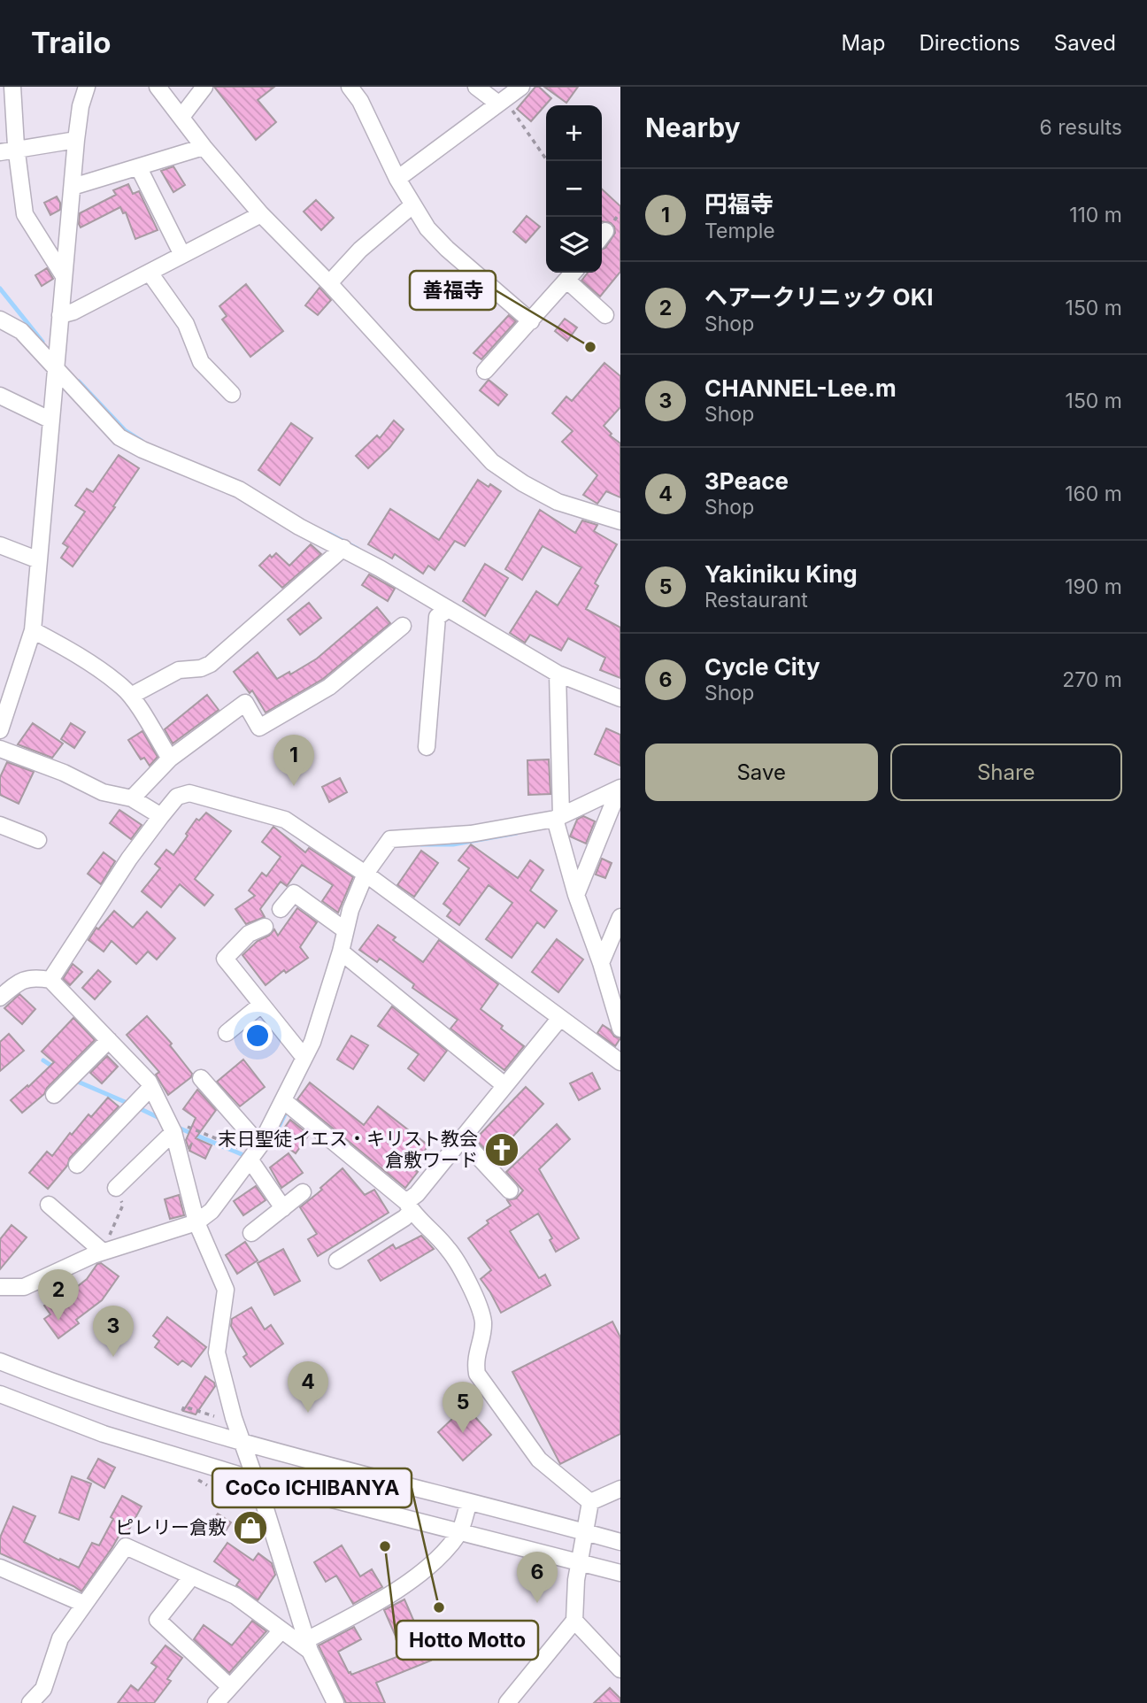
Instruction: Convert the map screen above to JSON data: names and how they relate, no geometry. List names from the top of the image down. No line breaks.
{"places":{"other":["善福寺","Hotto Motto","CoCo ICHIBANYA"],"church":["末日聖徒イエス・キリスト教会 倉敷ワード"],"shop":["ピレリー倉敷"]},"page":{"header":"Trailo","nav":["Map","Directions","Saved"],"heading":["Nearby","6 results"],"map_buttons":["+","−"],"list":[{"mark":"1","name":"円福寺","note":"Temple","value":"110 m"},{"mark":"2","name":"ヘアークリニック OKI","note":"Shop","value":"150 m"},{"mark":"3","name":"CHANNEL-Lee.m","note":"Shop","value":"150 m"},{"mark":"4","name":"3Peace","note":"Shop","value":"160 m"},{"mark":"5","name":"Yakiniku King","note":"Restaurant","value":"190 m"},{"mark":"6","name":"Cycle City","note":"Shop","value":"270 m"}],"buttons":["Save","Share"],"pins":["1","2","3","4","5","6"]}}
